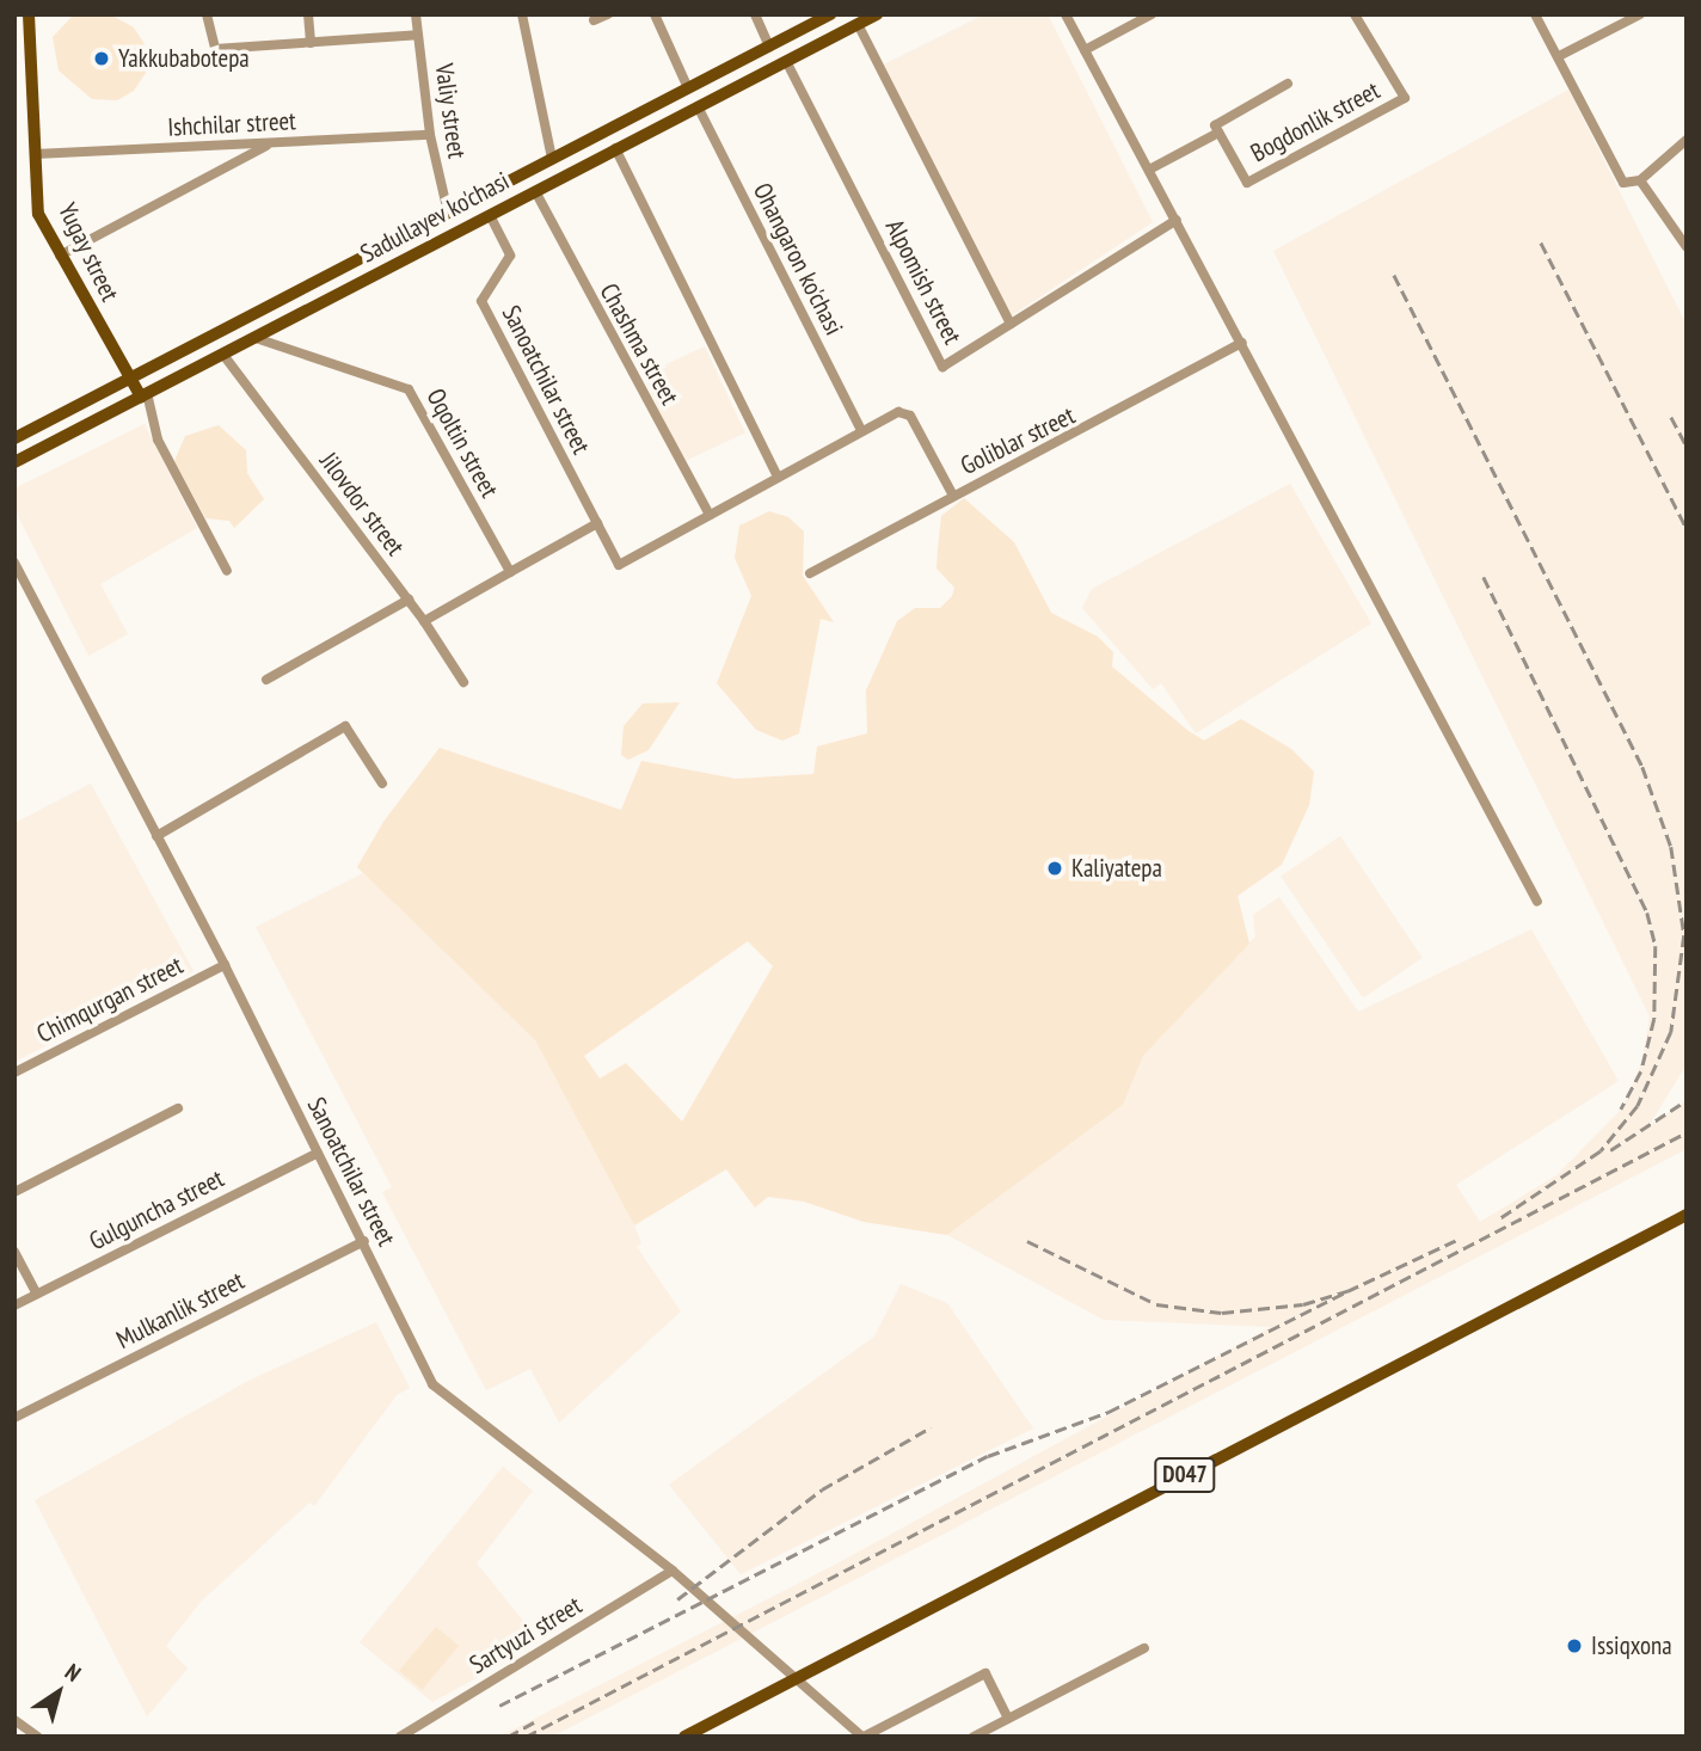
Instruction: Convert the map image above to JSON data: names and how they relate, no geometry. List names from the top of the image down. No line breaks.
{"streets":{"main road":["Sadullayev ko'chasi","Yugay street","D047"],"street":["Valiy street","Bogdonlik street","Ishchilar street","Ohangaron ko'chasi","Alpomish street","Chashma street","Sanoatchilar street","Goliblar street","Oqoltin street","Jilovdor street","Chimqurgan street","Gulguncha street","Mulkanlik street","Sartyuzi street"]},"crossings":[["Valiy street","Ishchilar street"],["Valiy street","Sadullayev ko'chasi"],["Ishchilar street","Yugay street"],["Sadullayev ko'chasi","Yugay street"],["Sadullayev ko'chasi","Ohangaron ko'chasi"],["Sadullayev ko'chasi","Alpomish street"],["Sadullayev ko'chasi","Chashma street"],["Sadullayev ko'chasi","Sanoatchilar street"],["Sadullayev ko'chasi","Oqoltin street"],["Sadullayev ko'chasi","Jilovdor street"],["Chashma street","Sanoatchilar street"],["Sanoatchilar street","Chimqurgan street"],["Sanoatchilar street","Gulguncha street"],["Sanoatchilar street","Mulkanlik street"],["Sanoatchilar street","D047"],["Sanoatchilar street","Sartyuzi street"]],"places":["Yakkubabotepa","Kaliyatepa","Issiqxona"],"north":"top right"}
